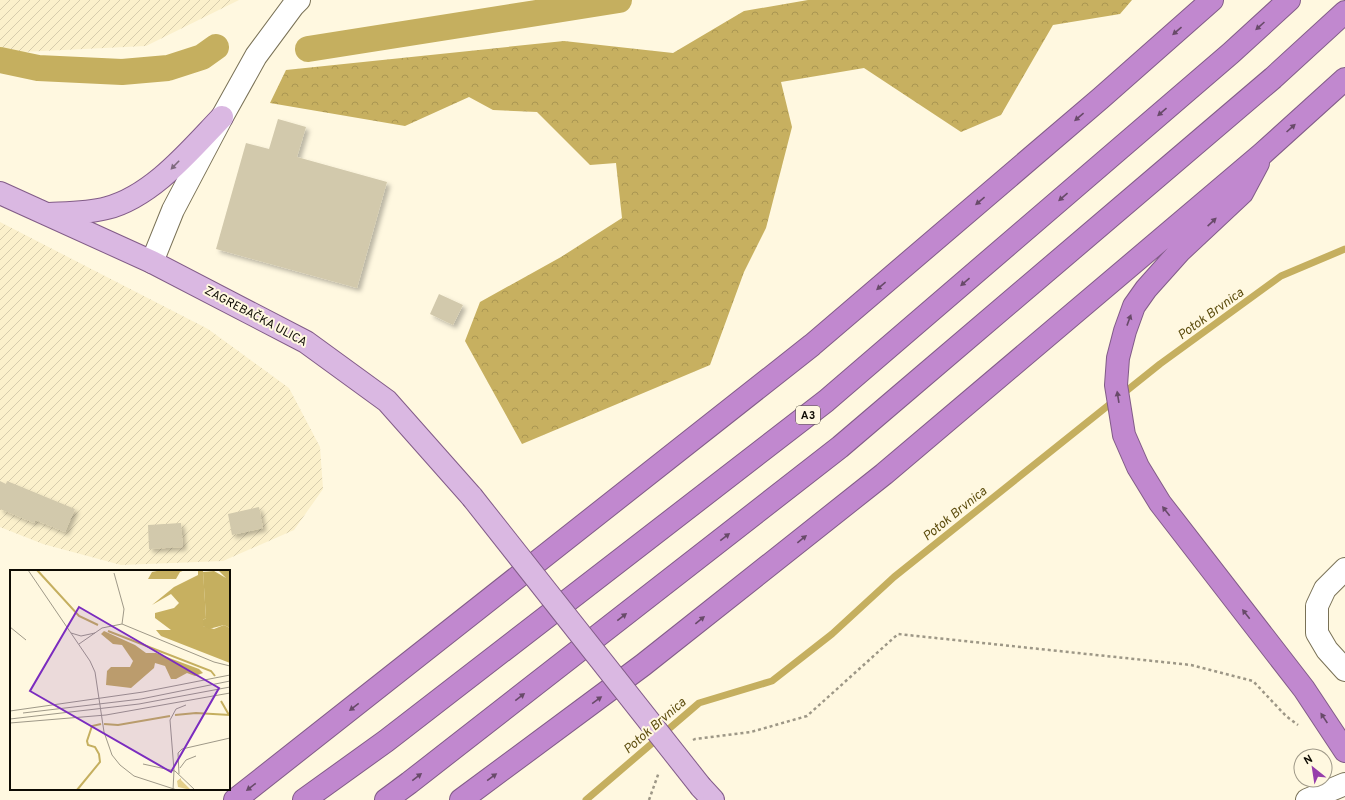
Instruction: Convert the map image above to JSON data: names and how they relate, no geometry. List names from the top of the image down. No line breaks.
{"streets":{"highway":["A3"],"main road":["ZAGREBAČKA ULICA"]},"water":["Potok Brvnica"],"north":"top left"}
